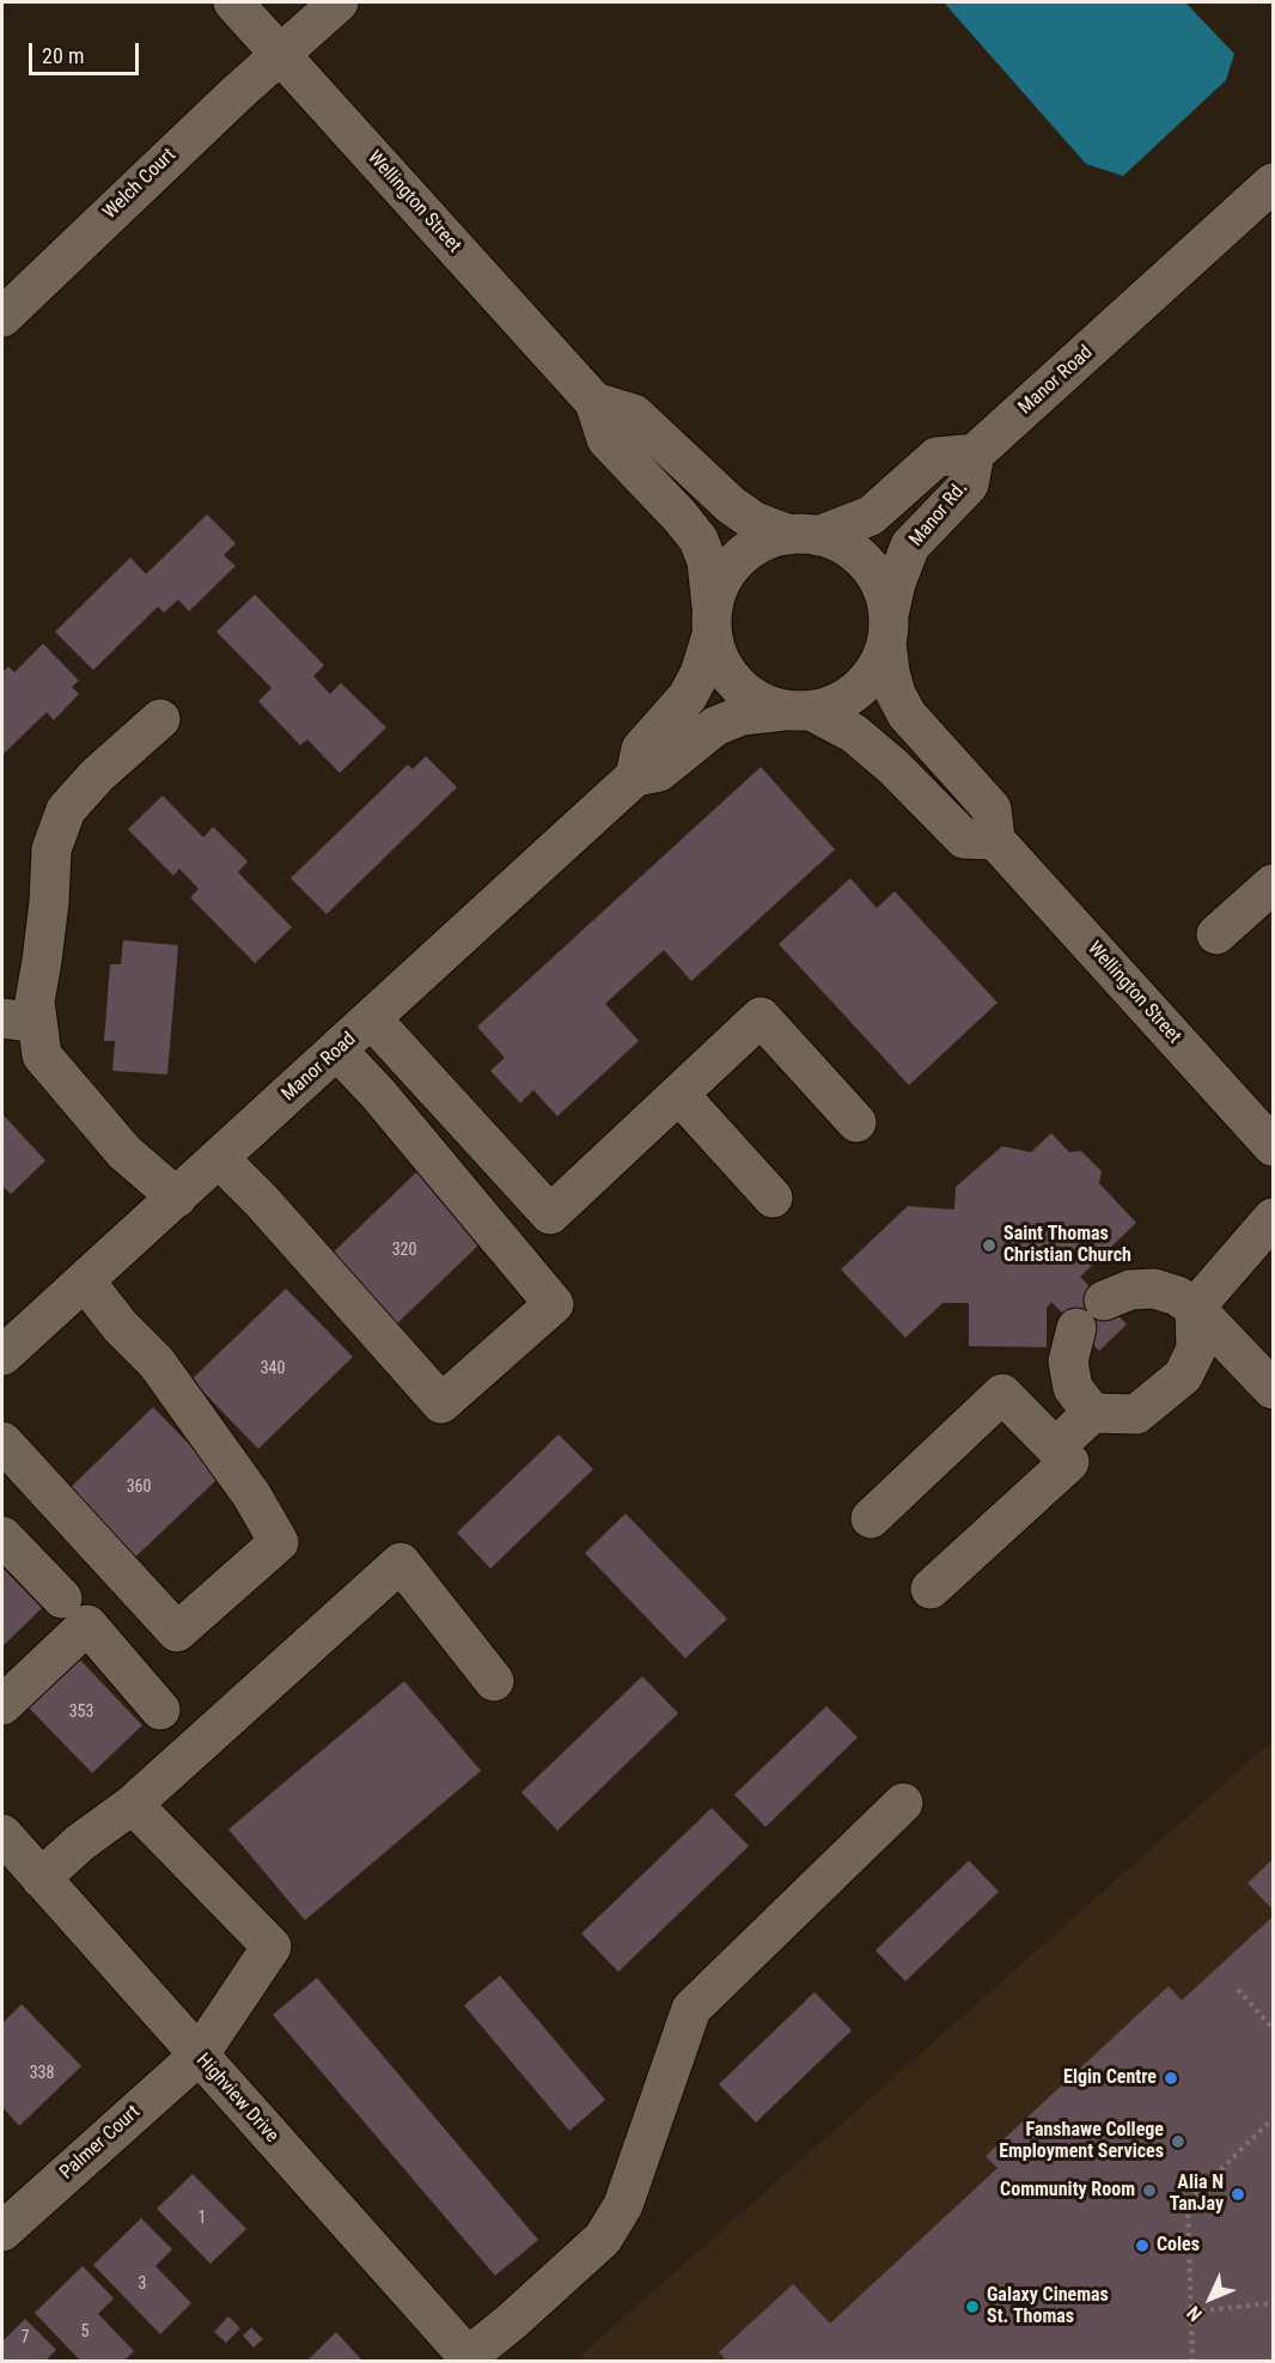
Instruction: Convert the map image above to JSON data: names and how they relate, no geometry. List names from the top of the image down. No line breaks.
{"streets":{"street":["Welch Court","Wellington Street","Manor Road","Manor Rd.","Highview Drive","Palmer Court"]},"crossings":[["Welch Court","Wellington Street"],["Wellington Street","Manor Road"],["Wellington Street","Manor Rd."],["Manor Road","Manor Rd."],["Highview Drive","Palmer Court"]],"places":["Saint Thomas Christian Church","Elgin Centre","Fanshawe College Employment Services","Community Room","Alia N TanJay","Coles","Galaxy Cinemas St. Thomas"],"house_numbers":["320","340","360","353","338","1","3","5","7"],"scale_bar":"20 m","north":"bottom left"}
